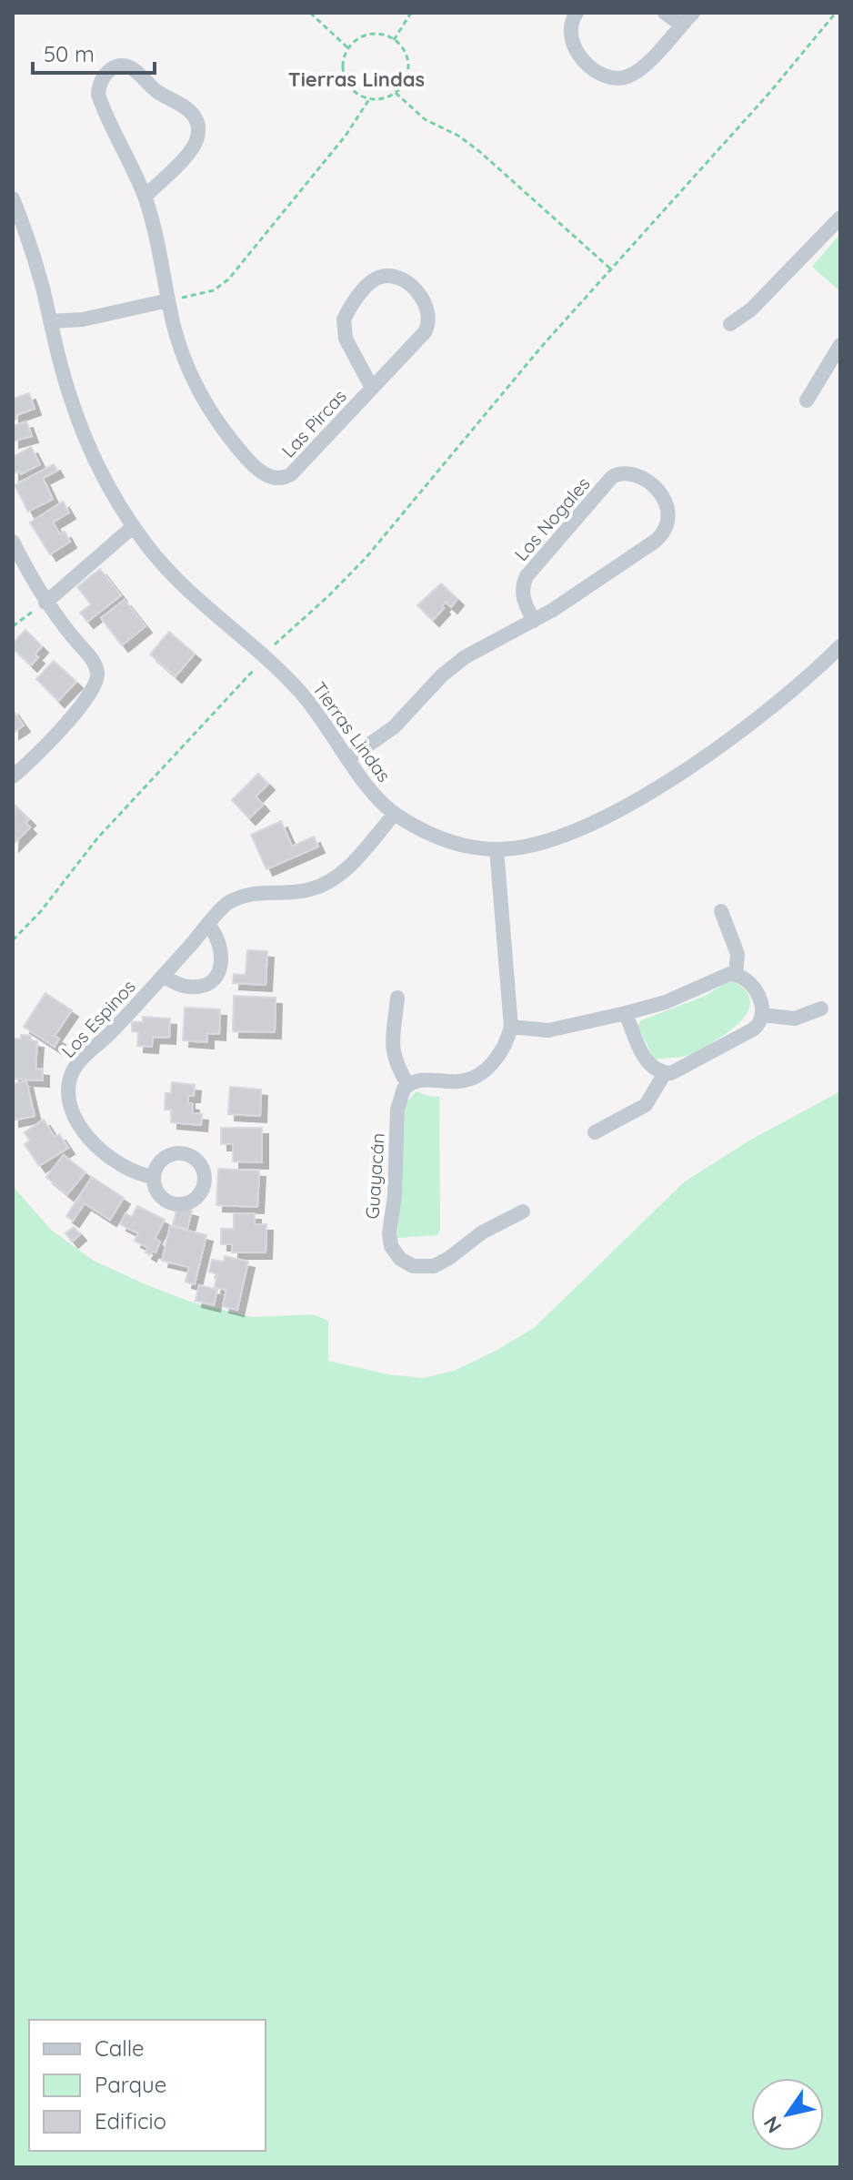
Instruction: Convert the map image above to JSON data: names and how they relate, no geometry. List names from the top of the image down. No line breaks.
{"streets":{"street":["Las Pircas","Los Nogales","Tierras Lindas","Los Espinos","Guayacán"]},"crossings":[["Los Nogales","Tierras Lindas"],["Tierras Lindas","Los Espinos"]],"districts":["Tierras Lindas"],"legend":["Calle","Parque","Edificio"],"scale_bar":"50 m","north":"bottom left"}
